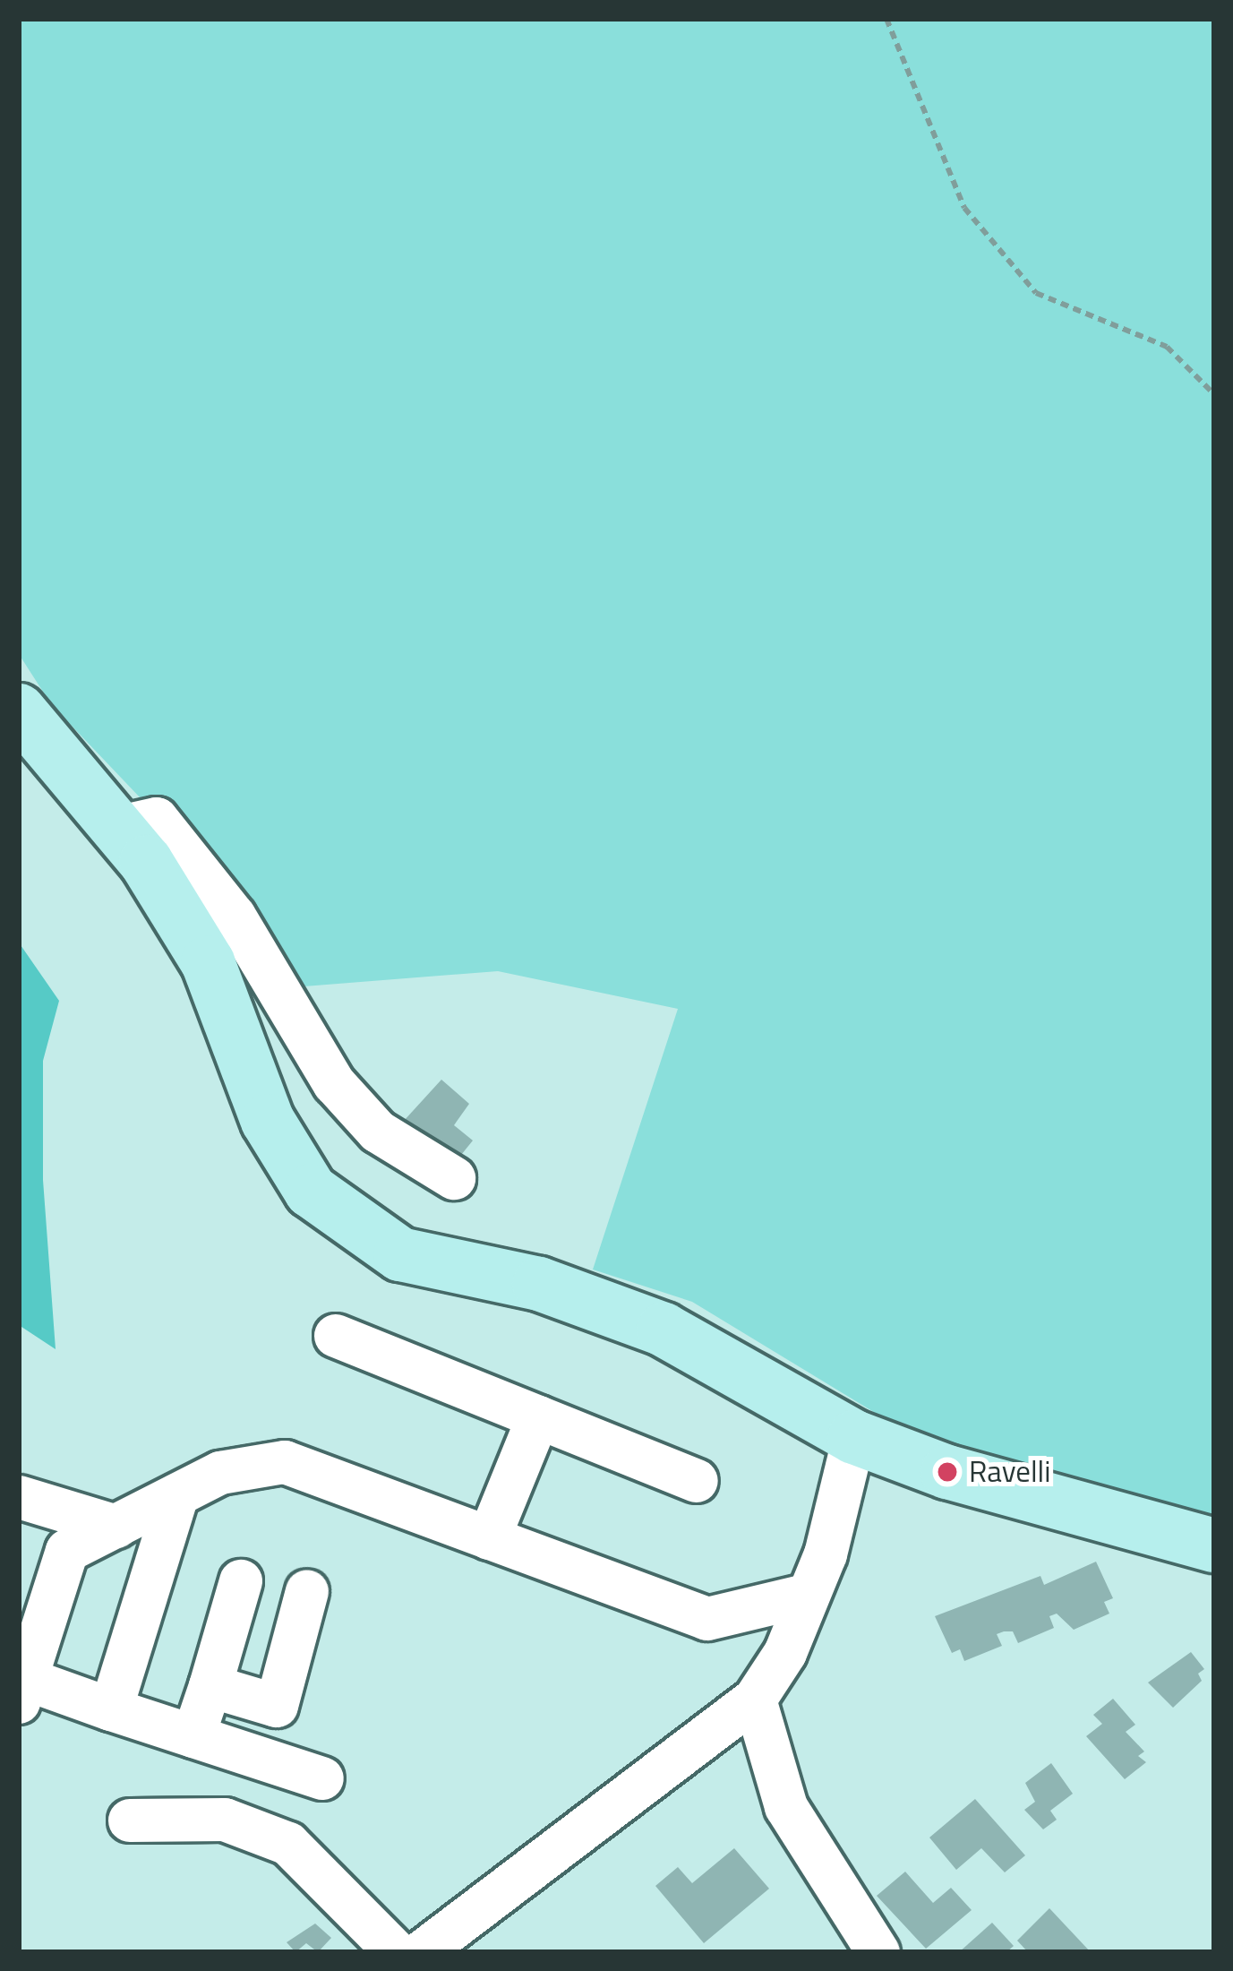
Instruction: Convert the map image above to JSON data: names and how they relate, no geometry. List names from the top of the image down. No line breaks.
{"places":["Ravelli"]}
